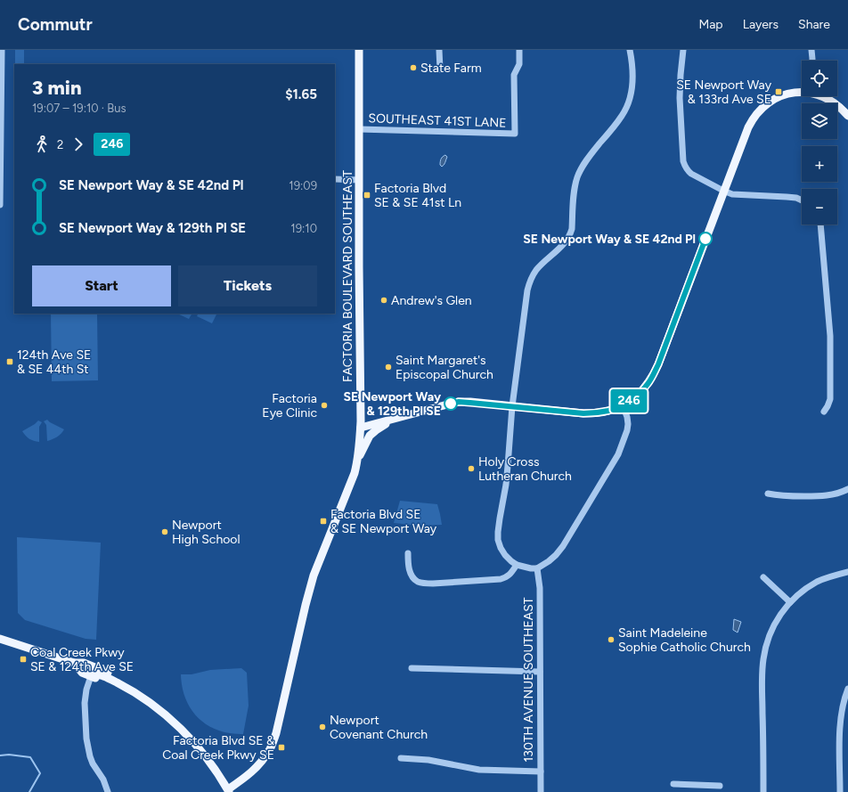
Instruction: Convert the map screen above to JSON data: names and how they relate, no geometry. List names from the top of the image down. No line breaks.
{"streets":{"main road":["FACTORIA BOULEVARD SOUTHEAST"],"street":["SOUTHEAST 41ST LANE","130TH AVENUE SOUTHEAST"]},"crossings":[["SOUTHEAST 41ST LANE","FACTORIA BOULEVARD SOUTHEAST"]],"places":{"other":["State Farm","SE Newport Way & SE 42nd Pl","Andrew's Glen","Saint Margaret's Episcopal Church","SE Newport Way & 129th Pl SE","Factoria Eye Clinic","Holy Cross Lutheran Church","Newport High School","Saint Madeleine Sophie Catholic Church","Newport Covenant Church"],"transit":["SE Newport Way & 133rd Ave SE","Factoria Blvd SE & SE 41st Ln","124th Ave SE & SE 44th St","Factoria Blvd SE & SE Newport Way","Coal Creek Pkwy SE & 124th Ave SE","Factoria Blvd SE & Coal Creek Pkwy SE"]},"lines":["bus line 246"],"page":{"header":"Commutr","nav":["Map","Layers","Share"],"on_map":"246","map_buttons":["+","−"],"heading":["3 min","19:07 – 19:10 · Bus","$1.65"],"legs":["2","246"],"list":[{"name":"SE Newport Way & SE 42nd Pl","value":"19:09"},{"name":"SE Newport Way & 129th Pl SE","value":"19:10"}],"buttons":["Start","Tickets"]}}
